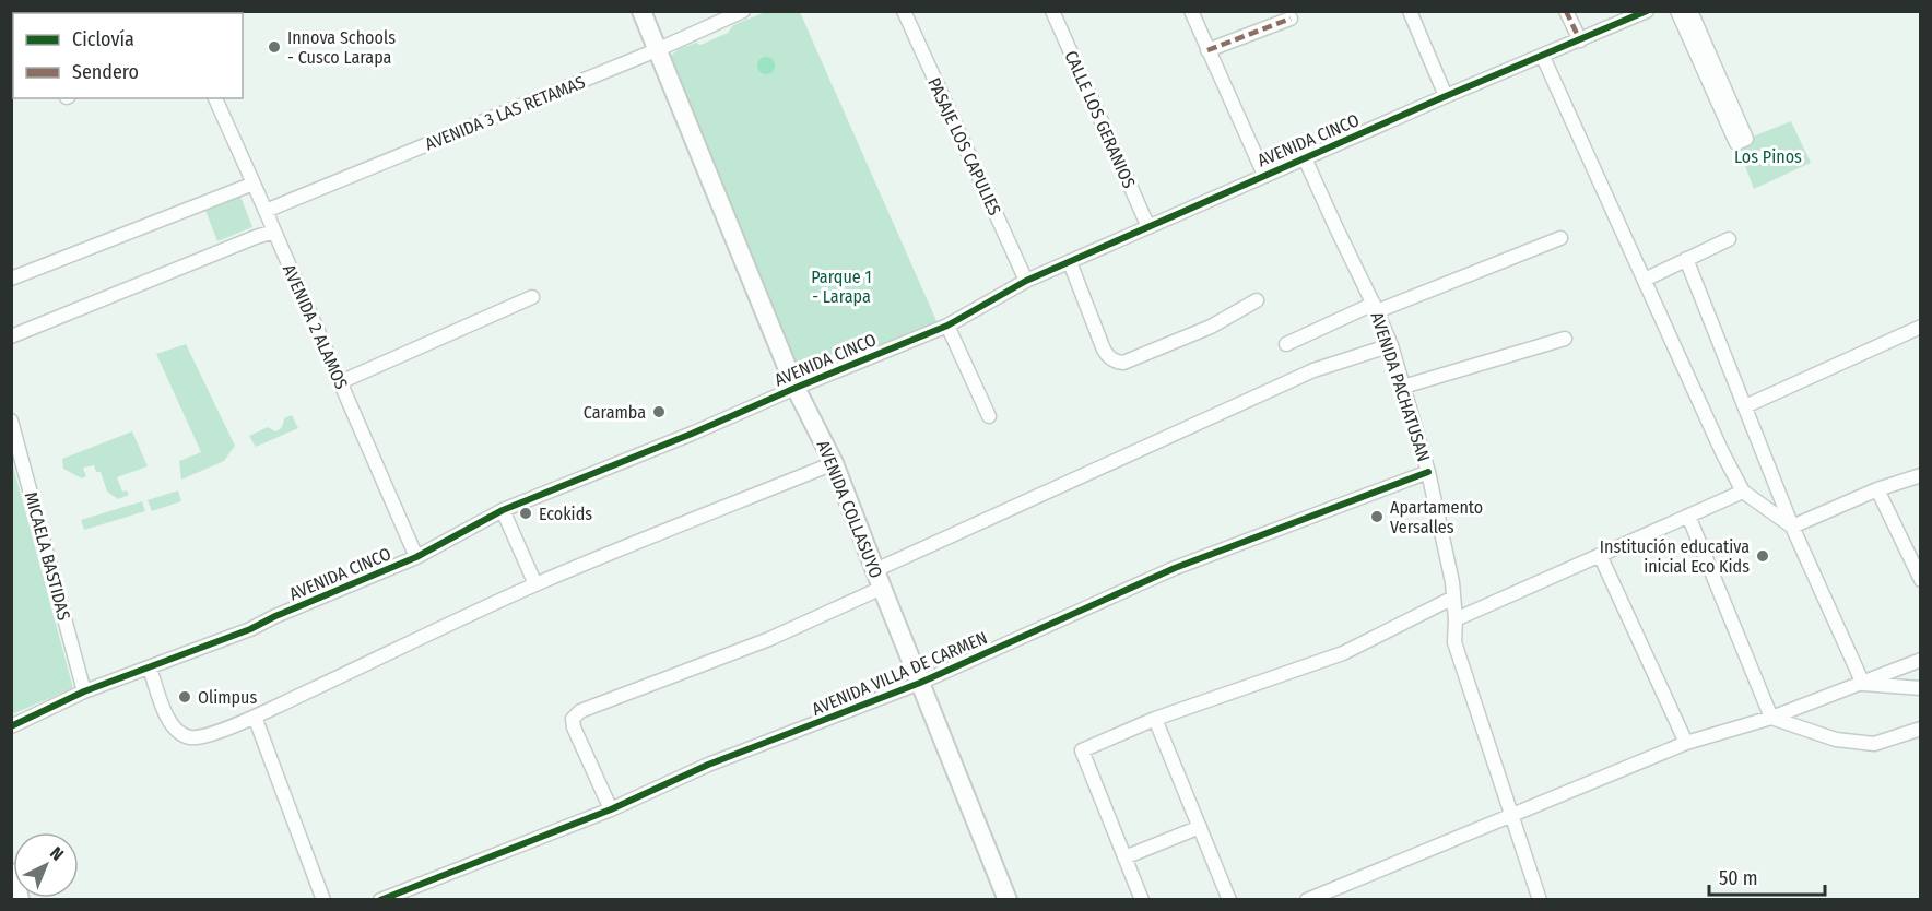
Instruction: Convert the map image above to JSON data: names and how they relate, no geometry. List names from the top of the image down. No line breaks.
{"streets":{"street":["AVENIDA 3 LAS RETAMAS","CALLE LOS GERANIOS","AVENIDA CINCO","PASAJE LOS CAPULIES","AVENIDA 2 ALAMOS","AVENIDA PACHATUSAN","AVENIDA COLLASUYO","MICAELA BASTIDAS","AVENIDA VILLA DE CARMEN"]},"crossings":[["AVENIDA 3 LAS RETAMAS","AVENIDA 2 ALAMOS"],["AVENIDA 3 LAS RETAMAS","AVENIDA COLLASUYO"],["CALLE LOS GERANIOS","AVENIDA CINCO"],["AVENIDA CINCO","PASAJE LOS CAPULIES"],["AVENIDA CINCO","AVENIDA 2 ALAMOS"],["AVENIDA CINCO","AVENIDA PACHATUSAN"],["AVENIDA CINCO","AVENIDA COLLASUYO"],["AVENIDA CINCO","MICAELA BASTIDAS"],["AVENIDA PACHATUSAN","AVENIDA VILLA DE CARMEN"],["AVENIDA COLLASUYO","AVENIDA VILLA DE CARMEN"]],"parks":["Los Pinos","Parque 1 - Larapa"],"places":["Innova Schools - Cusco Larapa","Caramba","Ecokids","Apartamento Versalles","Institución educativa inicial Eco Kids","Olimpus"],"legend":["Ciclovía","Sendero"],"scale_bar":"50 m","north":"top right"}
